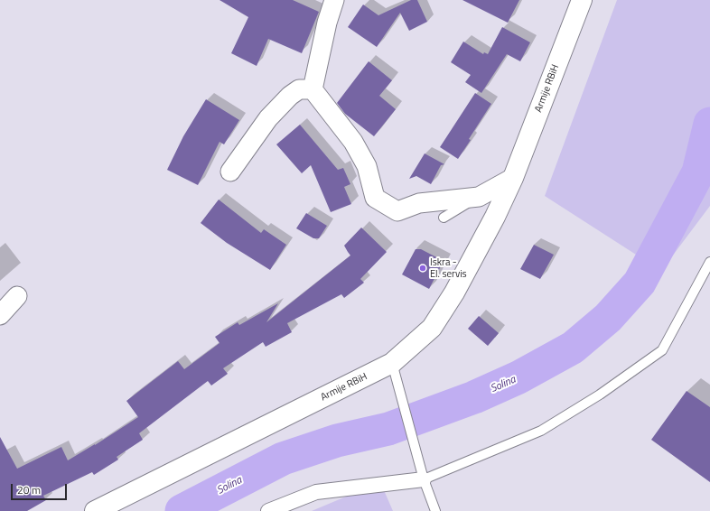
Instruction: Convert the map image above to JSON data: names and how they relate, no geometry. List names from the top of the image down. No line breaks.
{"streets":{"main road":["Armije RBiH"]},"water":["Solina"],"places":["Iskra - El. servis"],"scale_bar":"20 m"}
